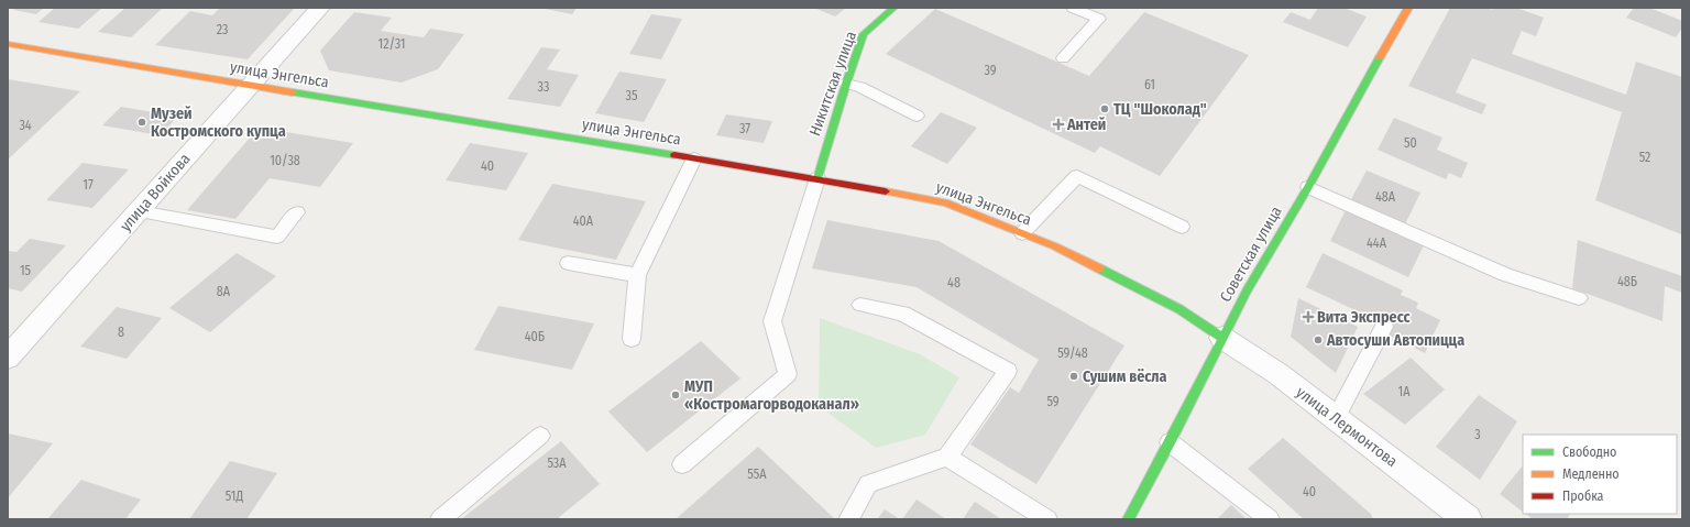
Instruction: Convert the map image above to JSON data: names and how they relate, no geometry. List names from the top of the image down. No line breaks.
{"streets":{"main road":["улица Энгельса","Никитская улица","Советская улица"],"street":["улица Войкова","улица Лермонтова"]},"crossings":[["улица Энгельса","Никитская улица"],["улица Энгельса","улица Войкова"],["улица Энгельса","Советская улица"],["улица Энгельса","улица Лермонтова"],["Советская улица","улица Лермонтова"]],"places":{"other":["ТЦ \"Шоколад\"","Музей Костромского купца","Автосуши Автопицца","Сушим вёсла","МУП «Костромагорводоканал»"],"health":["Антей","Вита Экспресс"]},"house_numbers":["23","12/31","39","61","33","35","34","37","50","52","10/38","40","17","48А","40А","44А","15","48Б","48","8А","8","40Б","59/48","1А","59","3","53А","55А","40","51Д"],"legend":["Свободно","Медленно","Пробка"]}
